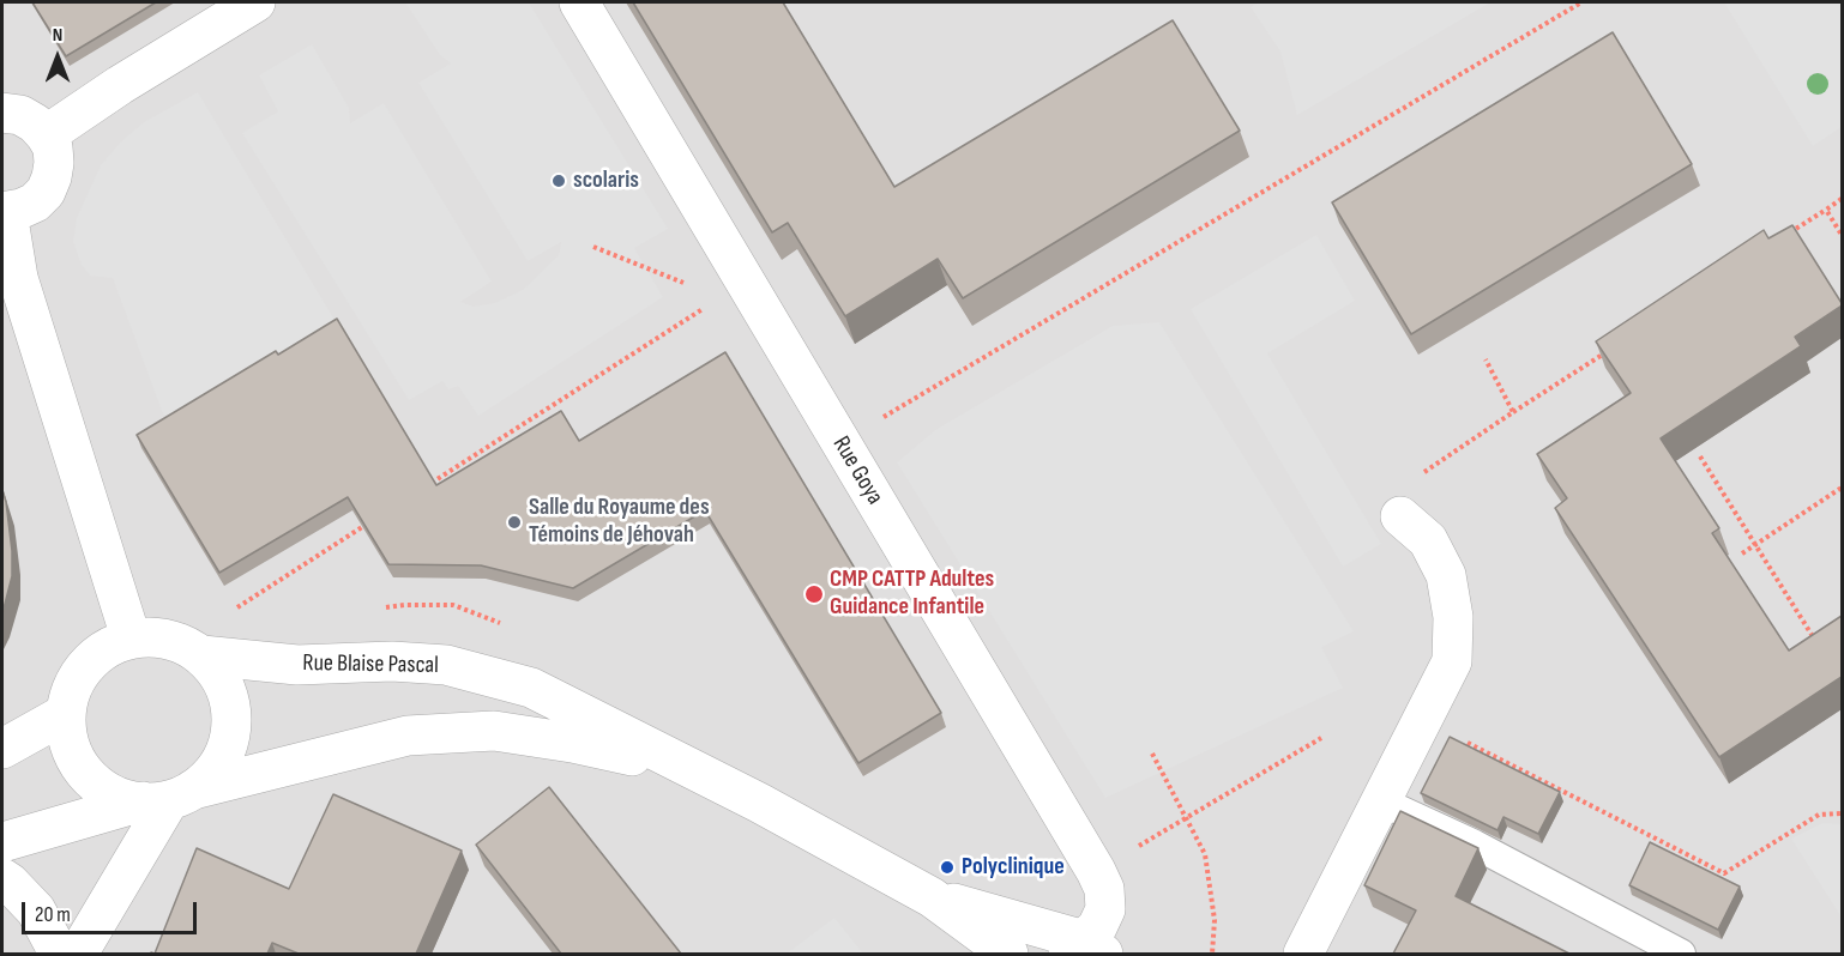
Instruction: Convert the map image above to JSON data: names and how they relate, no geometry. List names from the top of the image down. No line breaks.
{"streets":{"street":["Rue Goya","Rue Blaise Pascal"]},"crossings":[["Rue Goya","Rue Blaise Pascal"]],"places":["scolaris","Salle du Royaume des Témoins de Jéhovah","CMP CATTP Adultes Guidance Infantile","Polyclinique"],"scale_bar":"20 m","north":"top"}
